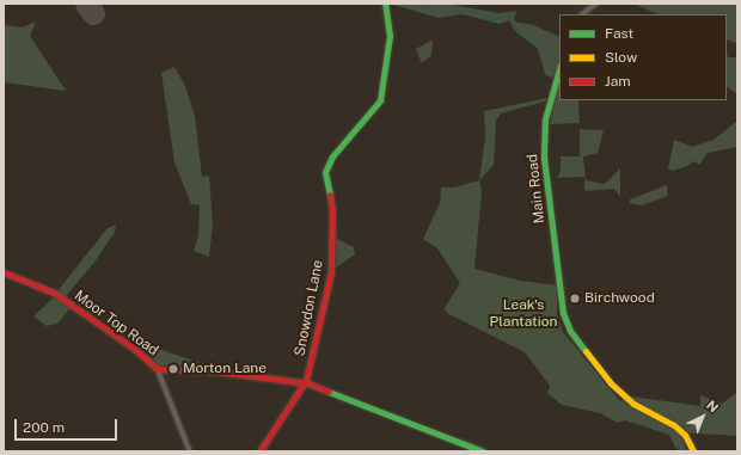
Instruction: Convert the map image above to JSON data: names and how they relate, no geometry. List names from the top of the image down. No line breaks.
{"streets":{"street":["Main Road","Snowdon Lane","Moor Top Road"]},"crossings":[["Snowdon Lane","Moor Top Road"]],"parks":["Leak's Plantation"],"places":["Birchwood","Morton Lane"],"legend":["Fast","Slow","Jam"],"scale_bar":"200 m","north":"top right"}
